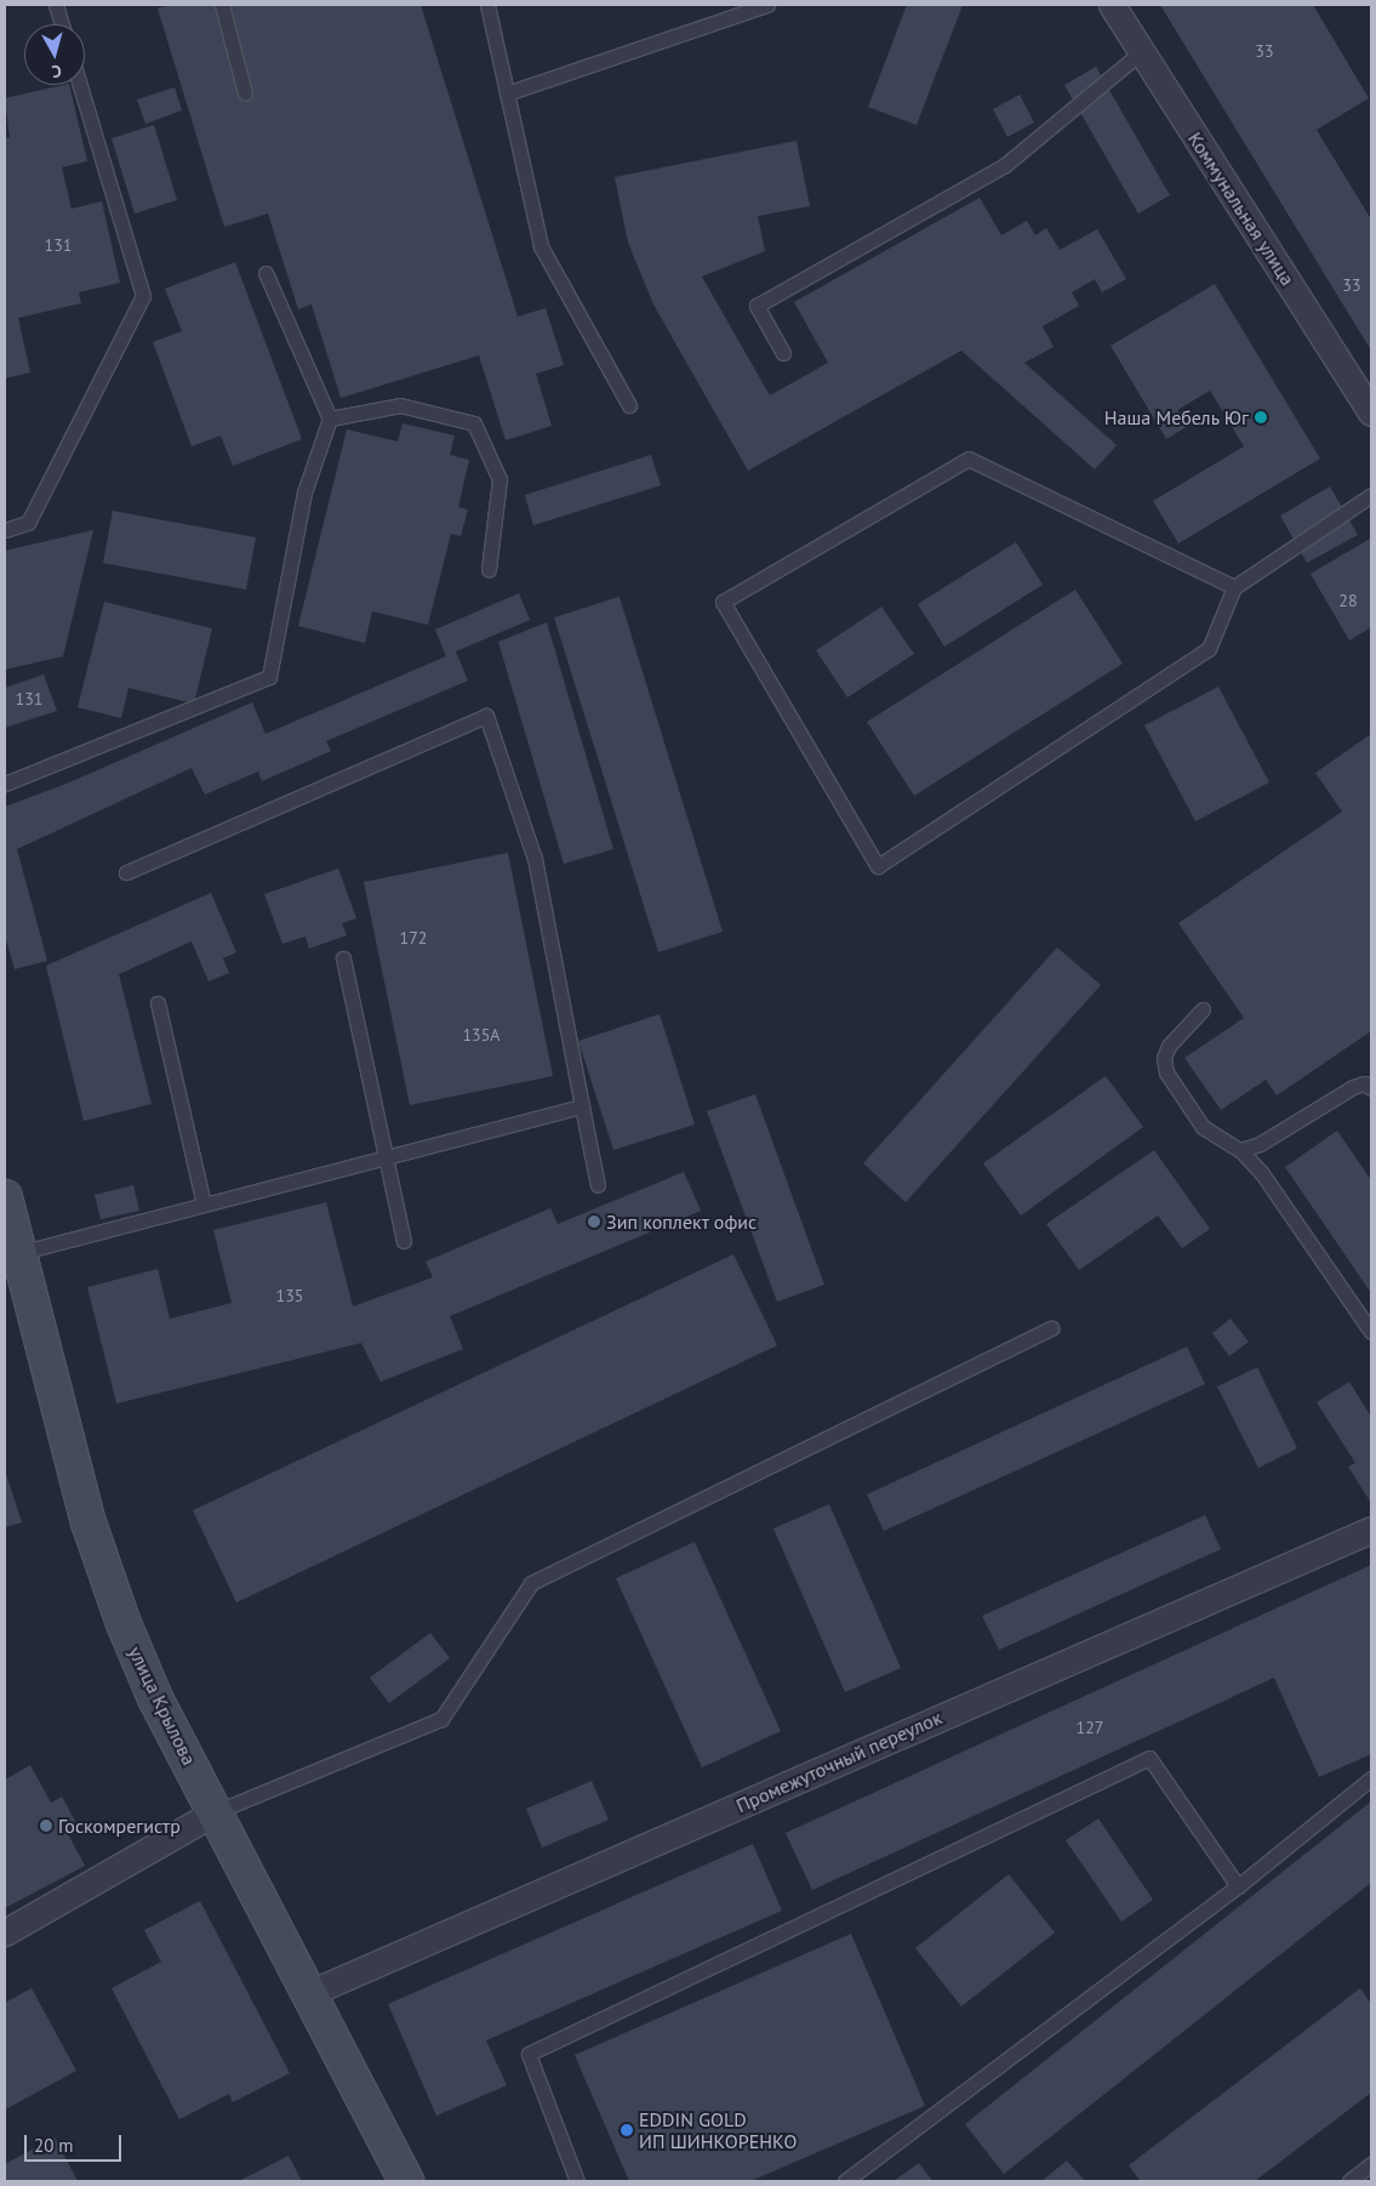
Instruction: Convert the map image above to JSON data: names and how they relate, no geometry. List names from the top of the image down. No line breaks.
{"streets":{"main road":["улица Крылова"],"street":["Коммунальная улица","Промежуточный переулок"]},"crossings":[["улица Крылова","Промежуточный переулок"]],"places":["Наша Мебель Юг","Зип коплект офис","Госкомрегистр","EDDIN GOLD ИП ШИНКОРЕНКО"],"house_numbers":["33","131","33","28","131","172","135А","135","127"],"scale_bar":"20 m","north":"bottom"}
